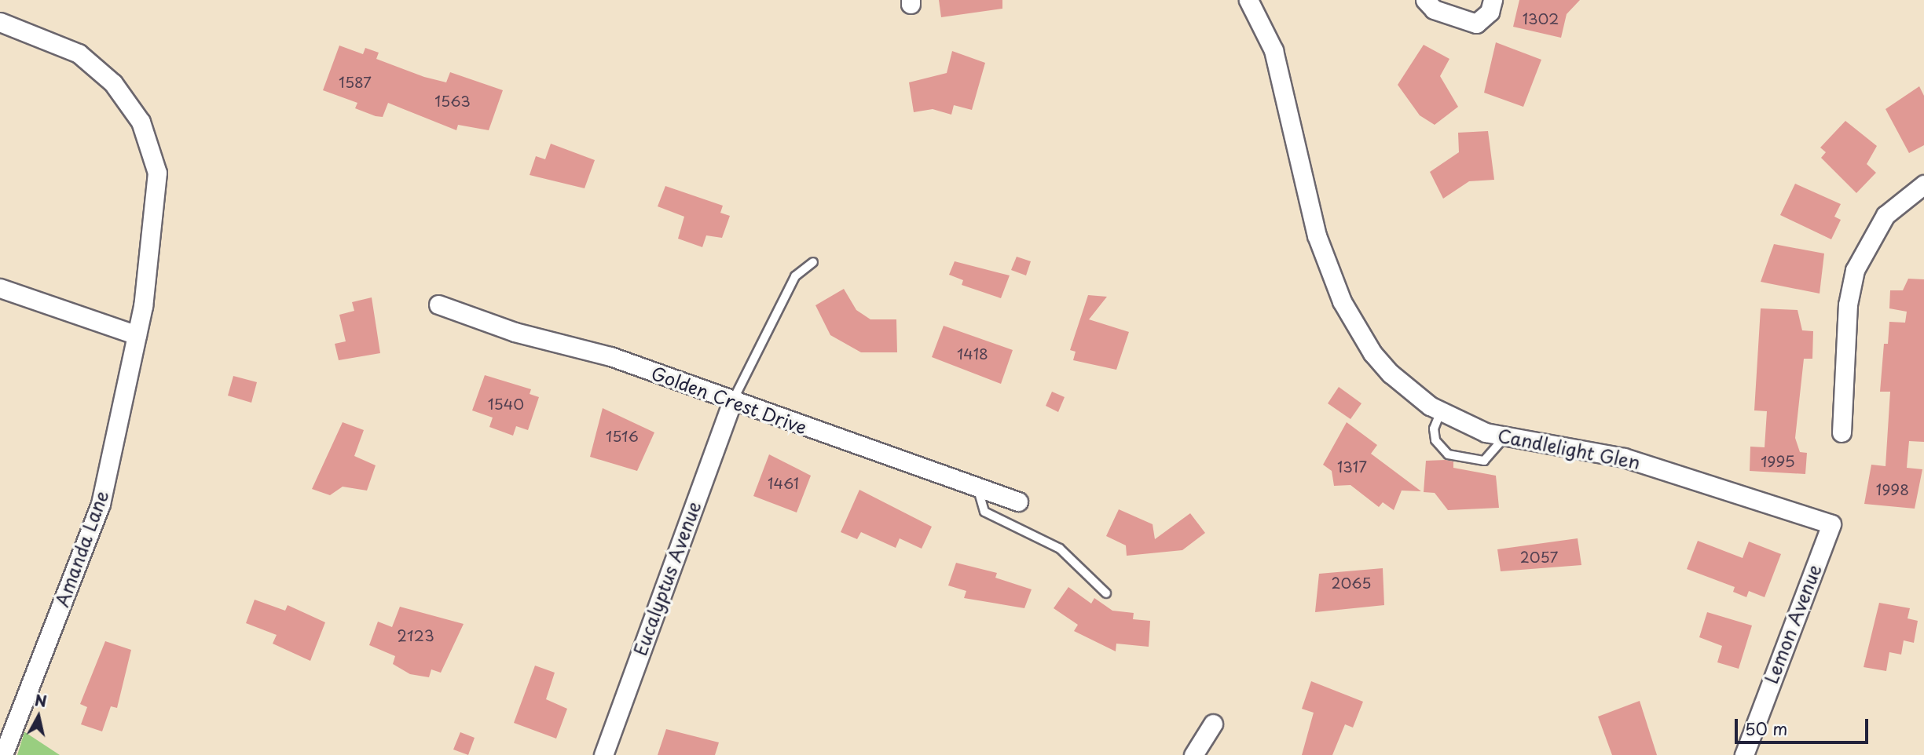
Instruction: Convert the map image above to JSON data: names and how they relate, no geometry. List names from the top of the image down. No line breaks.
{"streets":{"street":["Golden Crest Drive","Candlelight Glen","Amanda Lane","Eucalyptus Avenue","Lemon Avenue"]},"crossings":[["Golden Crest Drive","Eucalyptus Avenue"],["Candlelight Glen","Lemon Avenue"]],"house_numbers":["1302","1587","1563","1418","1540","1516","1995","1317","1461","1998","2057","2065","2123"],"scale_bar":"50 m","north":"top"}
